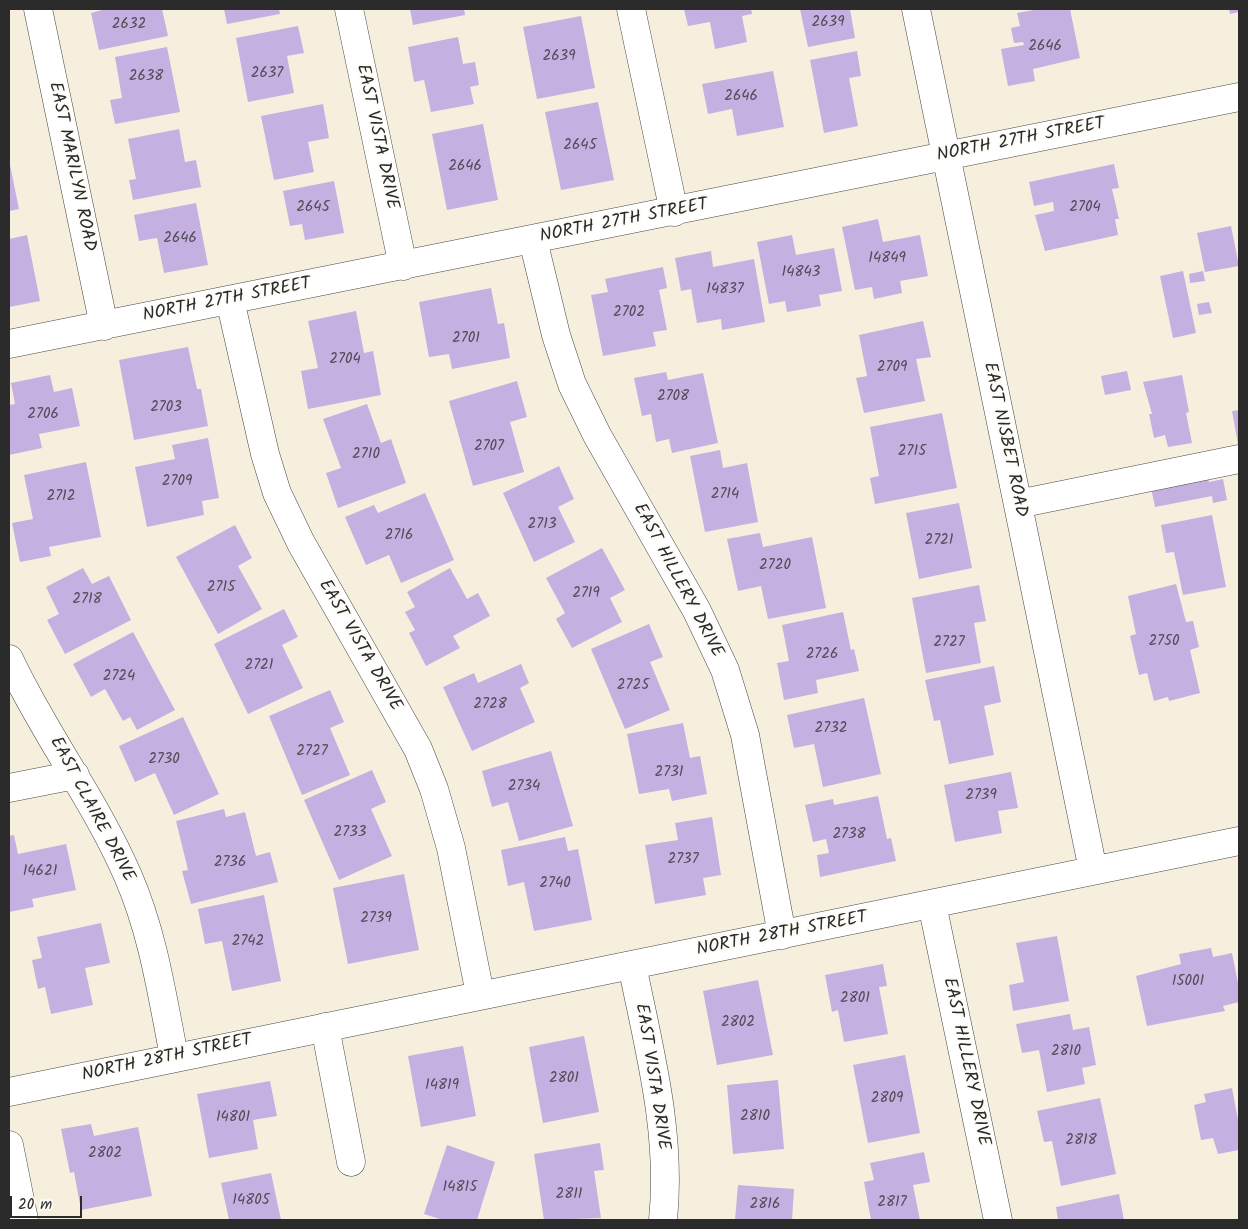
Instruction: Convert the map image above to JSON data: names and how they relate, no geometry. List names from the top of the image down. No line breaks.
{"streets":{"street":["EAST VISTA DRIVE","NORTH 27TH STREET","EAST MARILYN ROAD","EAST NISBET ROAD","EAST HILLERY DRIVE","EAST CLAIRE DRIVE","NORTH 28TH STREET"]},"crossings":[["EAST VISTA DRIVE","NORTH 27TH STREET"],["EAST VISTA DRIVE","NORTH 28TH STREET"],["NORTH 27TH STREET","EAST MARILYN ROAD"],["NORTH 27TH STREET","EAST NISBET ROAD"],["NORTH 27TH STREET","EAST HILLERY DRIVE"],["EAST NISBET ROAD","NORTH 28TH STREET"],["EAST HILLERY DRIVE","NORTH 28TH STREET"],["EAST CLAIRE DRIVE","NORTH 28TH STREET"]],"house_numbers":["2639","2632","2646","2639","2637","2638","2646","2645","2646","2645","2704","2646","14849","14843","14837","2702","2701","2704","2709","2708","2703","2706","2707","2715","2710","2709","2714","2712","2713","2716","2721","2720","2715","2719","2718","2750","2727","2726","2721","2724","2725","2728","2732","2727","2730","2731","2734","2739","2733","2738","2737","2736","14621","2740","2739","2742","15001","2801","2802","2810","2801","14819","2809","2810","14801","2818","2802","14815","2811","14805","2817","2816"],"scale_bar":"20 m"}
